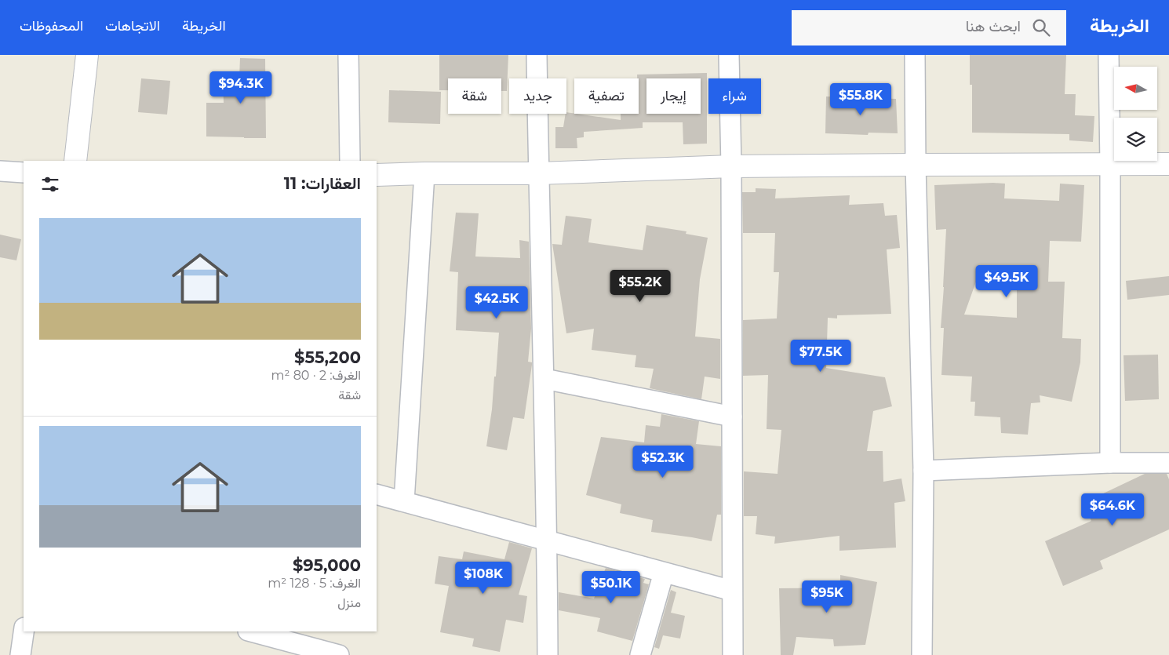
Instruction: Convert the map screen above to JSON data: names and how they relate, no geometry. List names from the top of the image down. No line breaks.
{"north":"left","page":{"header":"الخريطة","search":"ابحث هنا","nav":["الخريطة","الاتجاهات","المحفوظات"],"price":["$94.3K","$55.8K","$49.5K","$55.2K","$42.5K","$77.5K","$52.3K","$64.6K","$108K","$50.1K","$95K"],"chip":["شراء","إيجار","تصفية","جديد","شقة"],"heading":"العقارات: 11","list":[{"name":"$55,200","note":"الغرف: 2 · 80 m² · شقة"},{"name":"$95,000","note":"الغرف: 5 · 128 m² · منزل"}]}}
